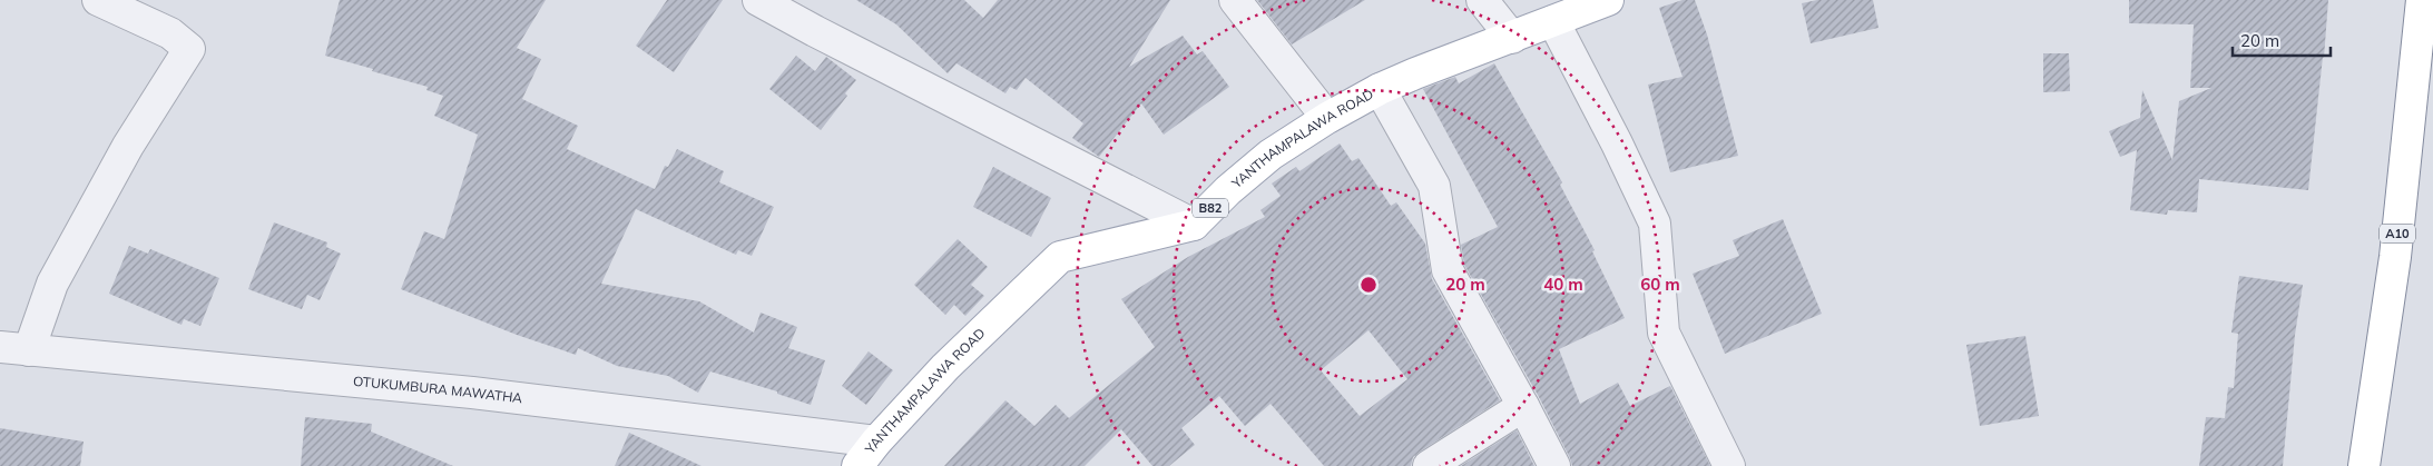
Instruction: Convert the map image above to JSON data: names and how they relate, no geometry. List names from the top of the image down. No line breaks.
{"streets":{"main road":["YANTHAMPALAWA ROAD","B82","A10"],"street":["OTUKUMBURA MAWATHA"]},"crossings":[["YANTHAMPALAWA ROAD","OTUKUMBURA MAWATHA"]],"scale_bar":"20 m","rings":["20 m","40 m","60 m"]}
